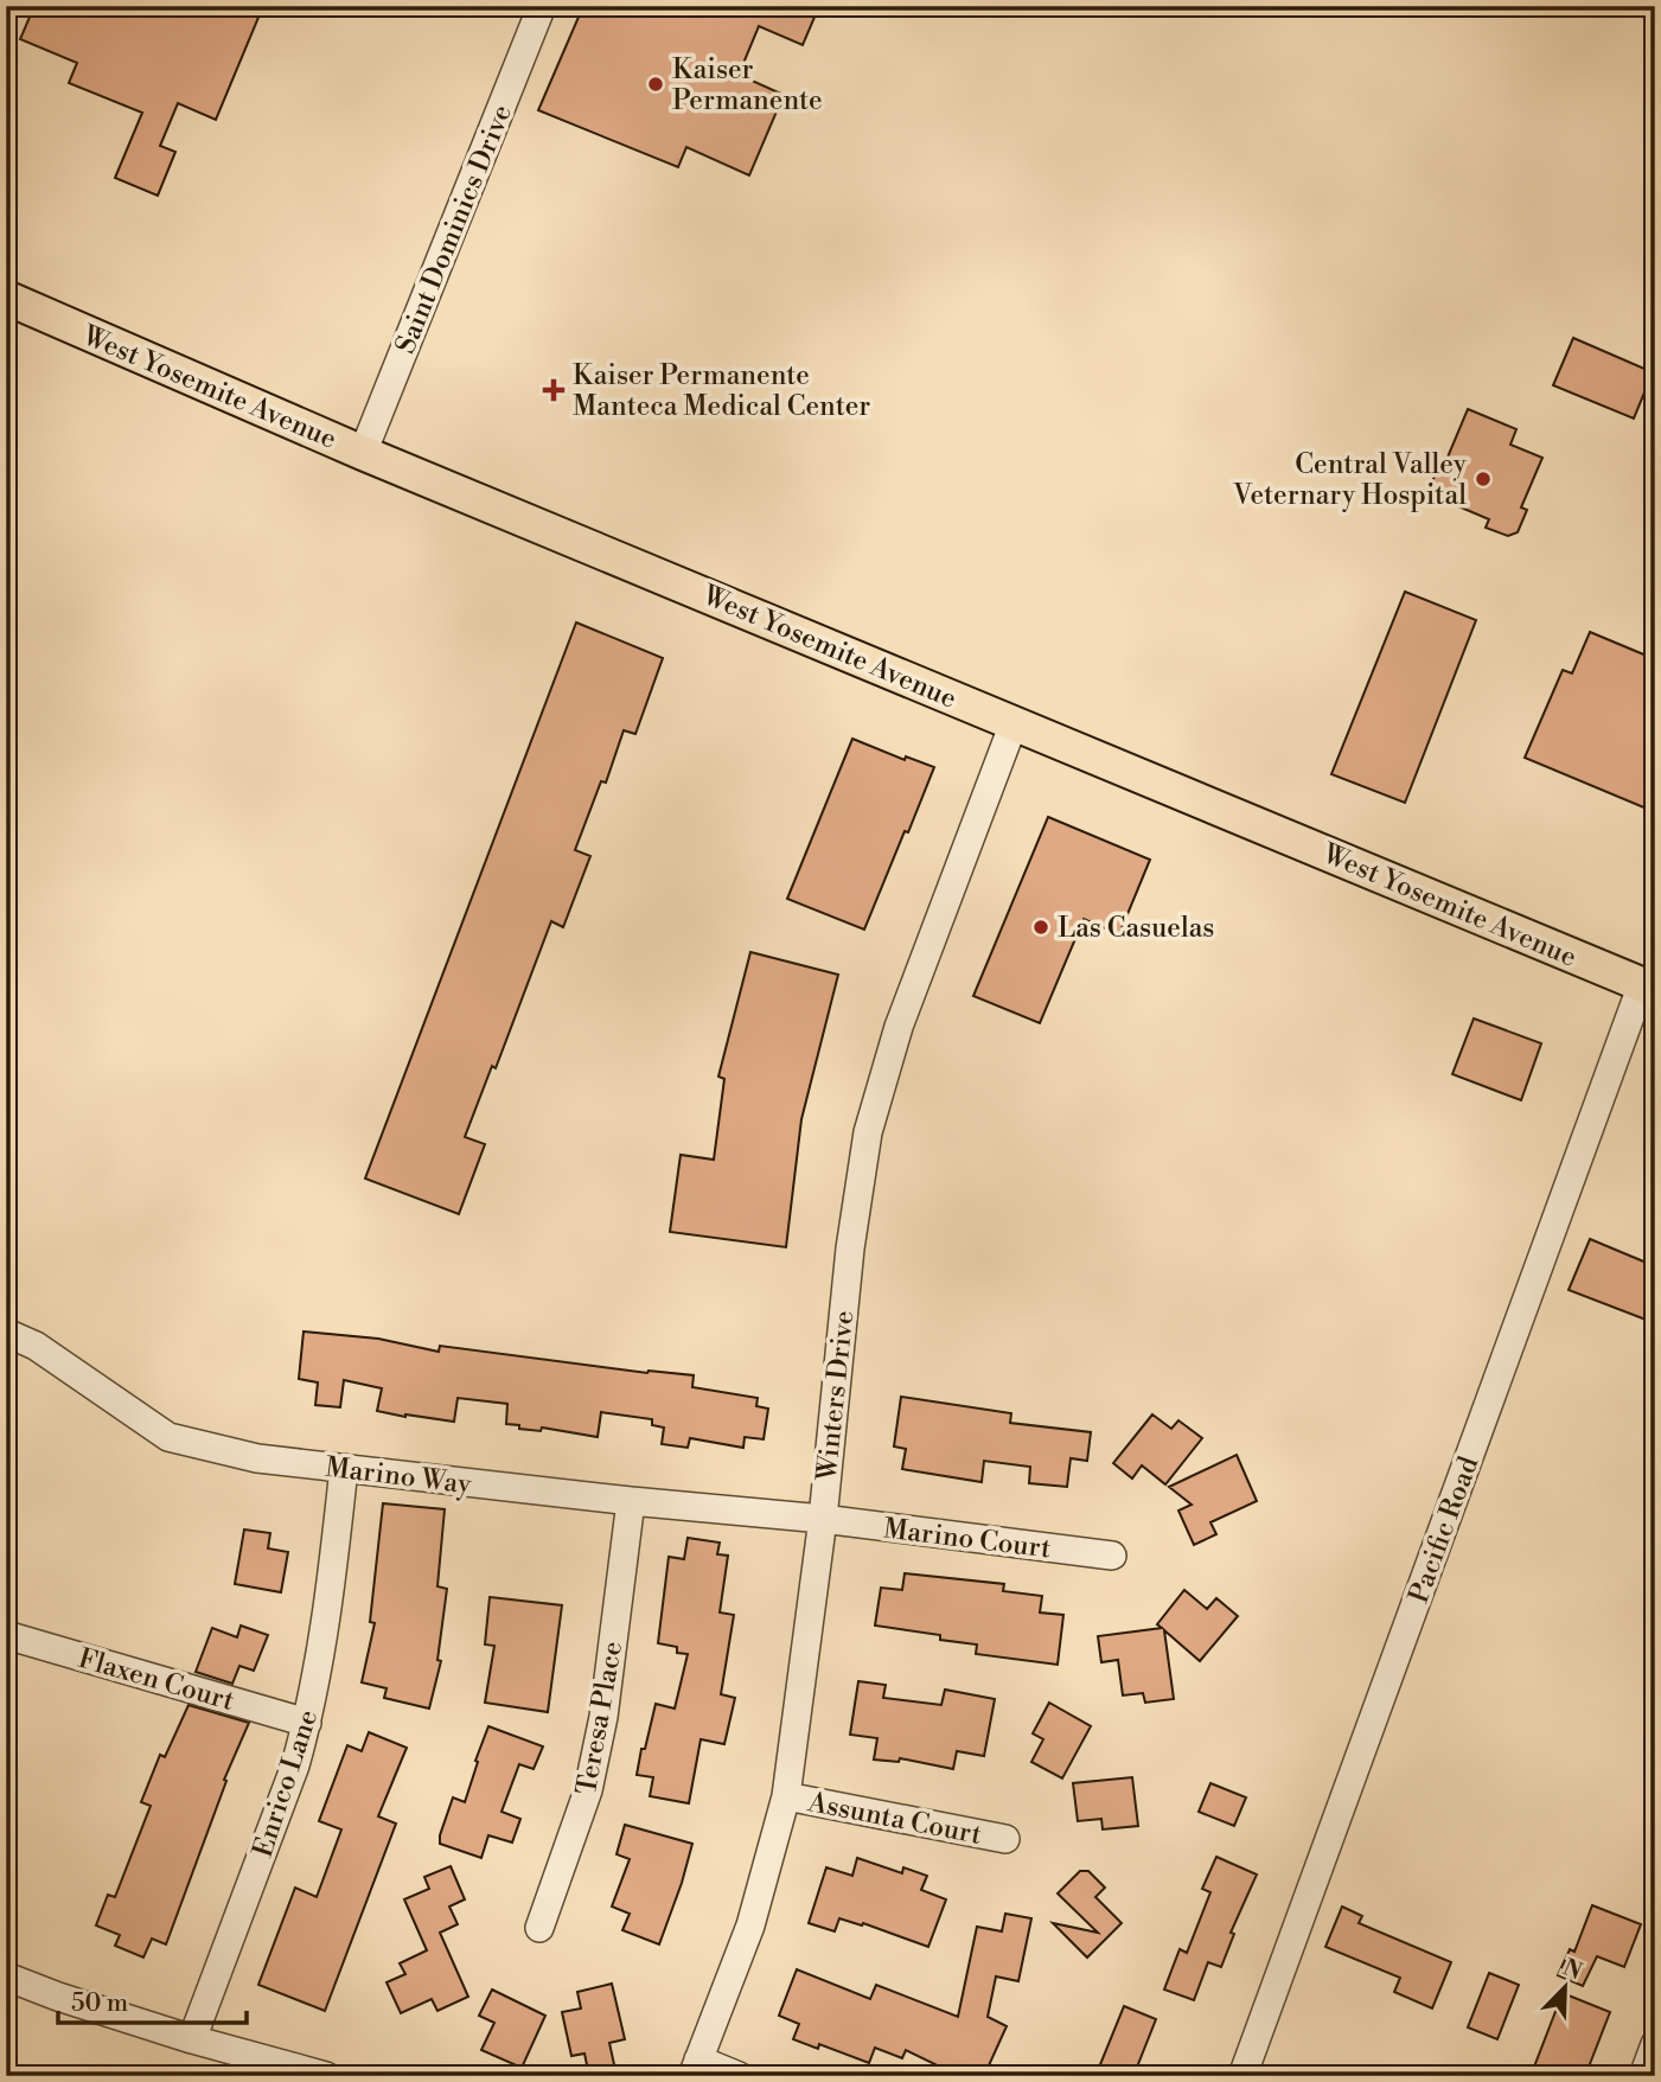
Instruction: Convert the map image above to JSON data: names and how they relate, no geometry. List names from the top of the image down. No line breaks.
{"streets":{"main road":["West Yosemite Avenue"],"street":["Saint Dominics Drive","Winters Drive","Marino Way","Pacific Road","Marino Court","Flaxen Court","Teresa Place","Enrico Lane","Assunta Court"]},"crossings":[["Saint Dominics Drive","West Yosemite Avenue"],["West Yosemite Avenue","Winters Drive"],["West Yosemite Avenue","Pacific Road"],["Winters Drive","Marino Way"],["Winters Drive","Marino Court"],["Winters Drive","Assunta Court"],["Marino Way","Marino Court"],["Marino Way","Teresa Place"],["Marino Way","Enrico Lane"],["Flaxen Court","Enrico Lane"]],"places":{"other":["Kaiser Permanente","Central Valley Veternary Hospital","Las Casuelas"],"health":["Kaiser Permanente Manteca Medical Center"]},"scale_bar":"50 m","north":"top right"}
